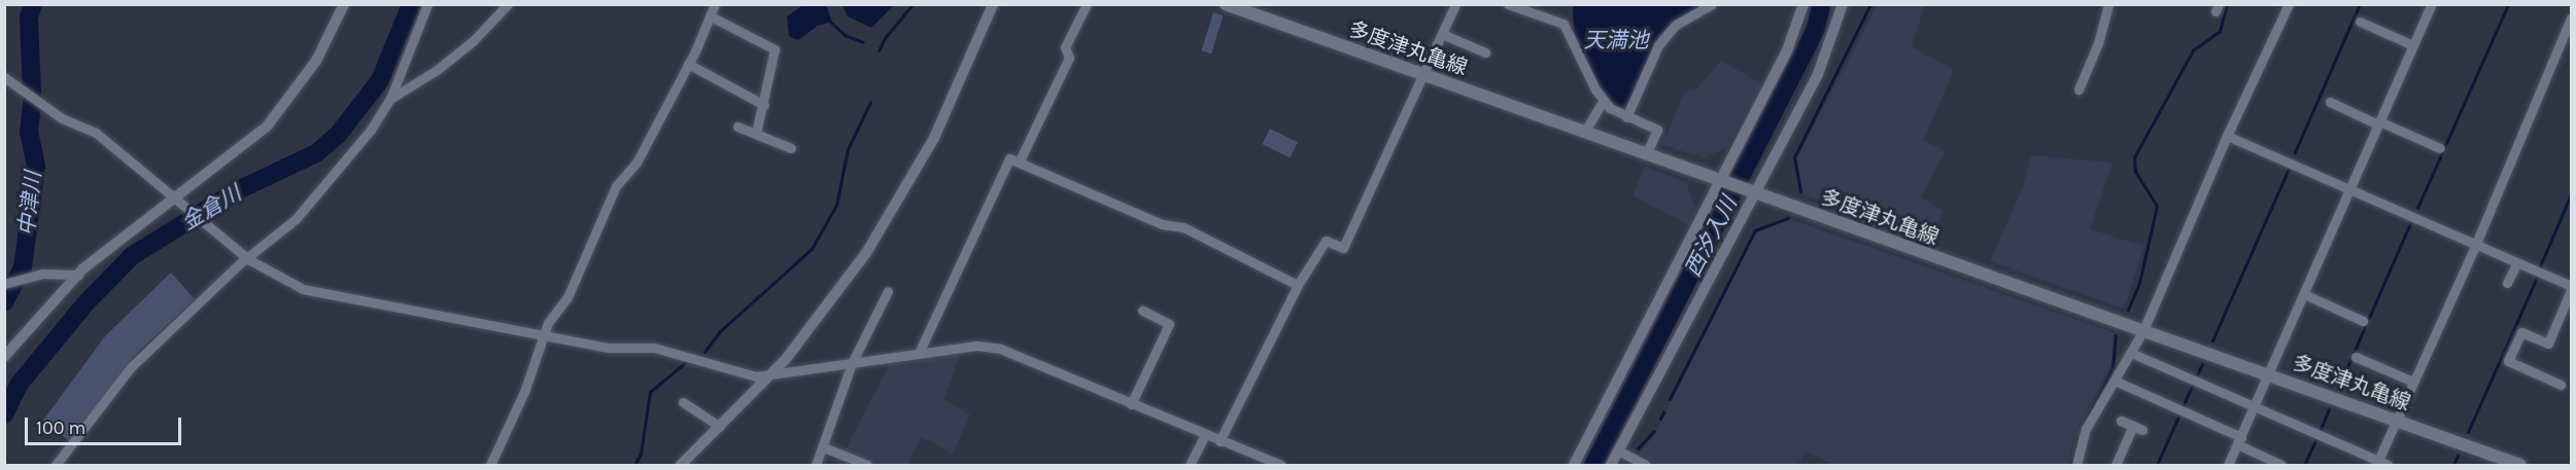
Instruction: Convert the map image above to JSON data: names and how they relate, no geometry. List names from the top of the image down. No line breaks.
{"streets":{"main road":["多度津丸亀線"]},"water":["天満池","中津川","金倉川","西汐入川"],"scale_bar":"100 m"}
